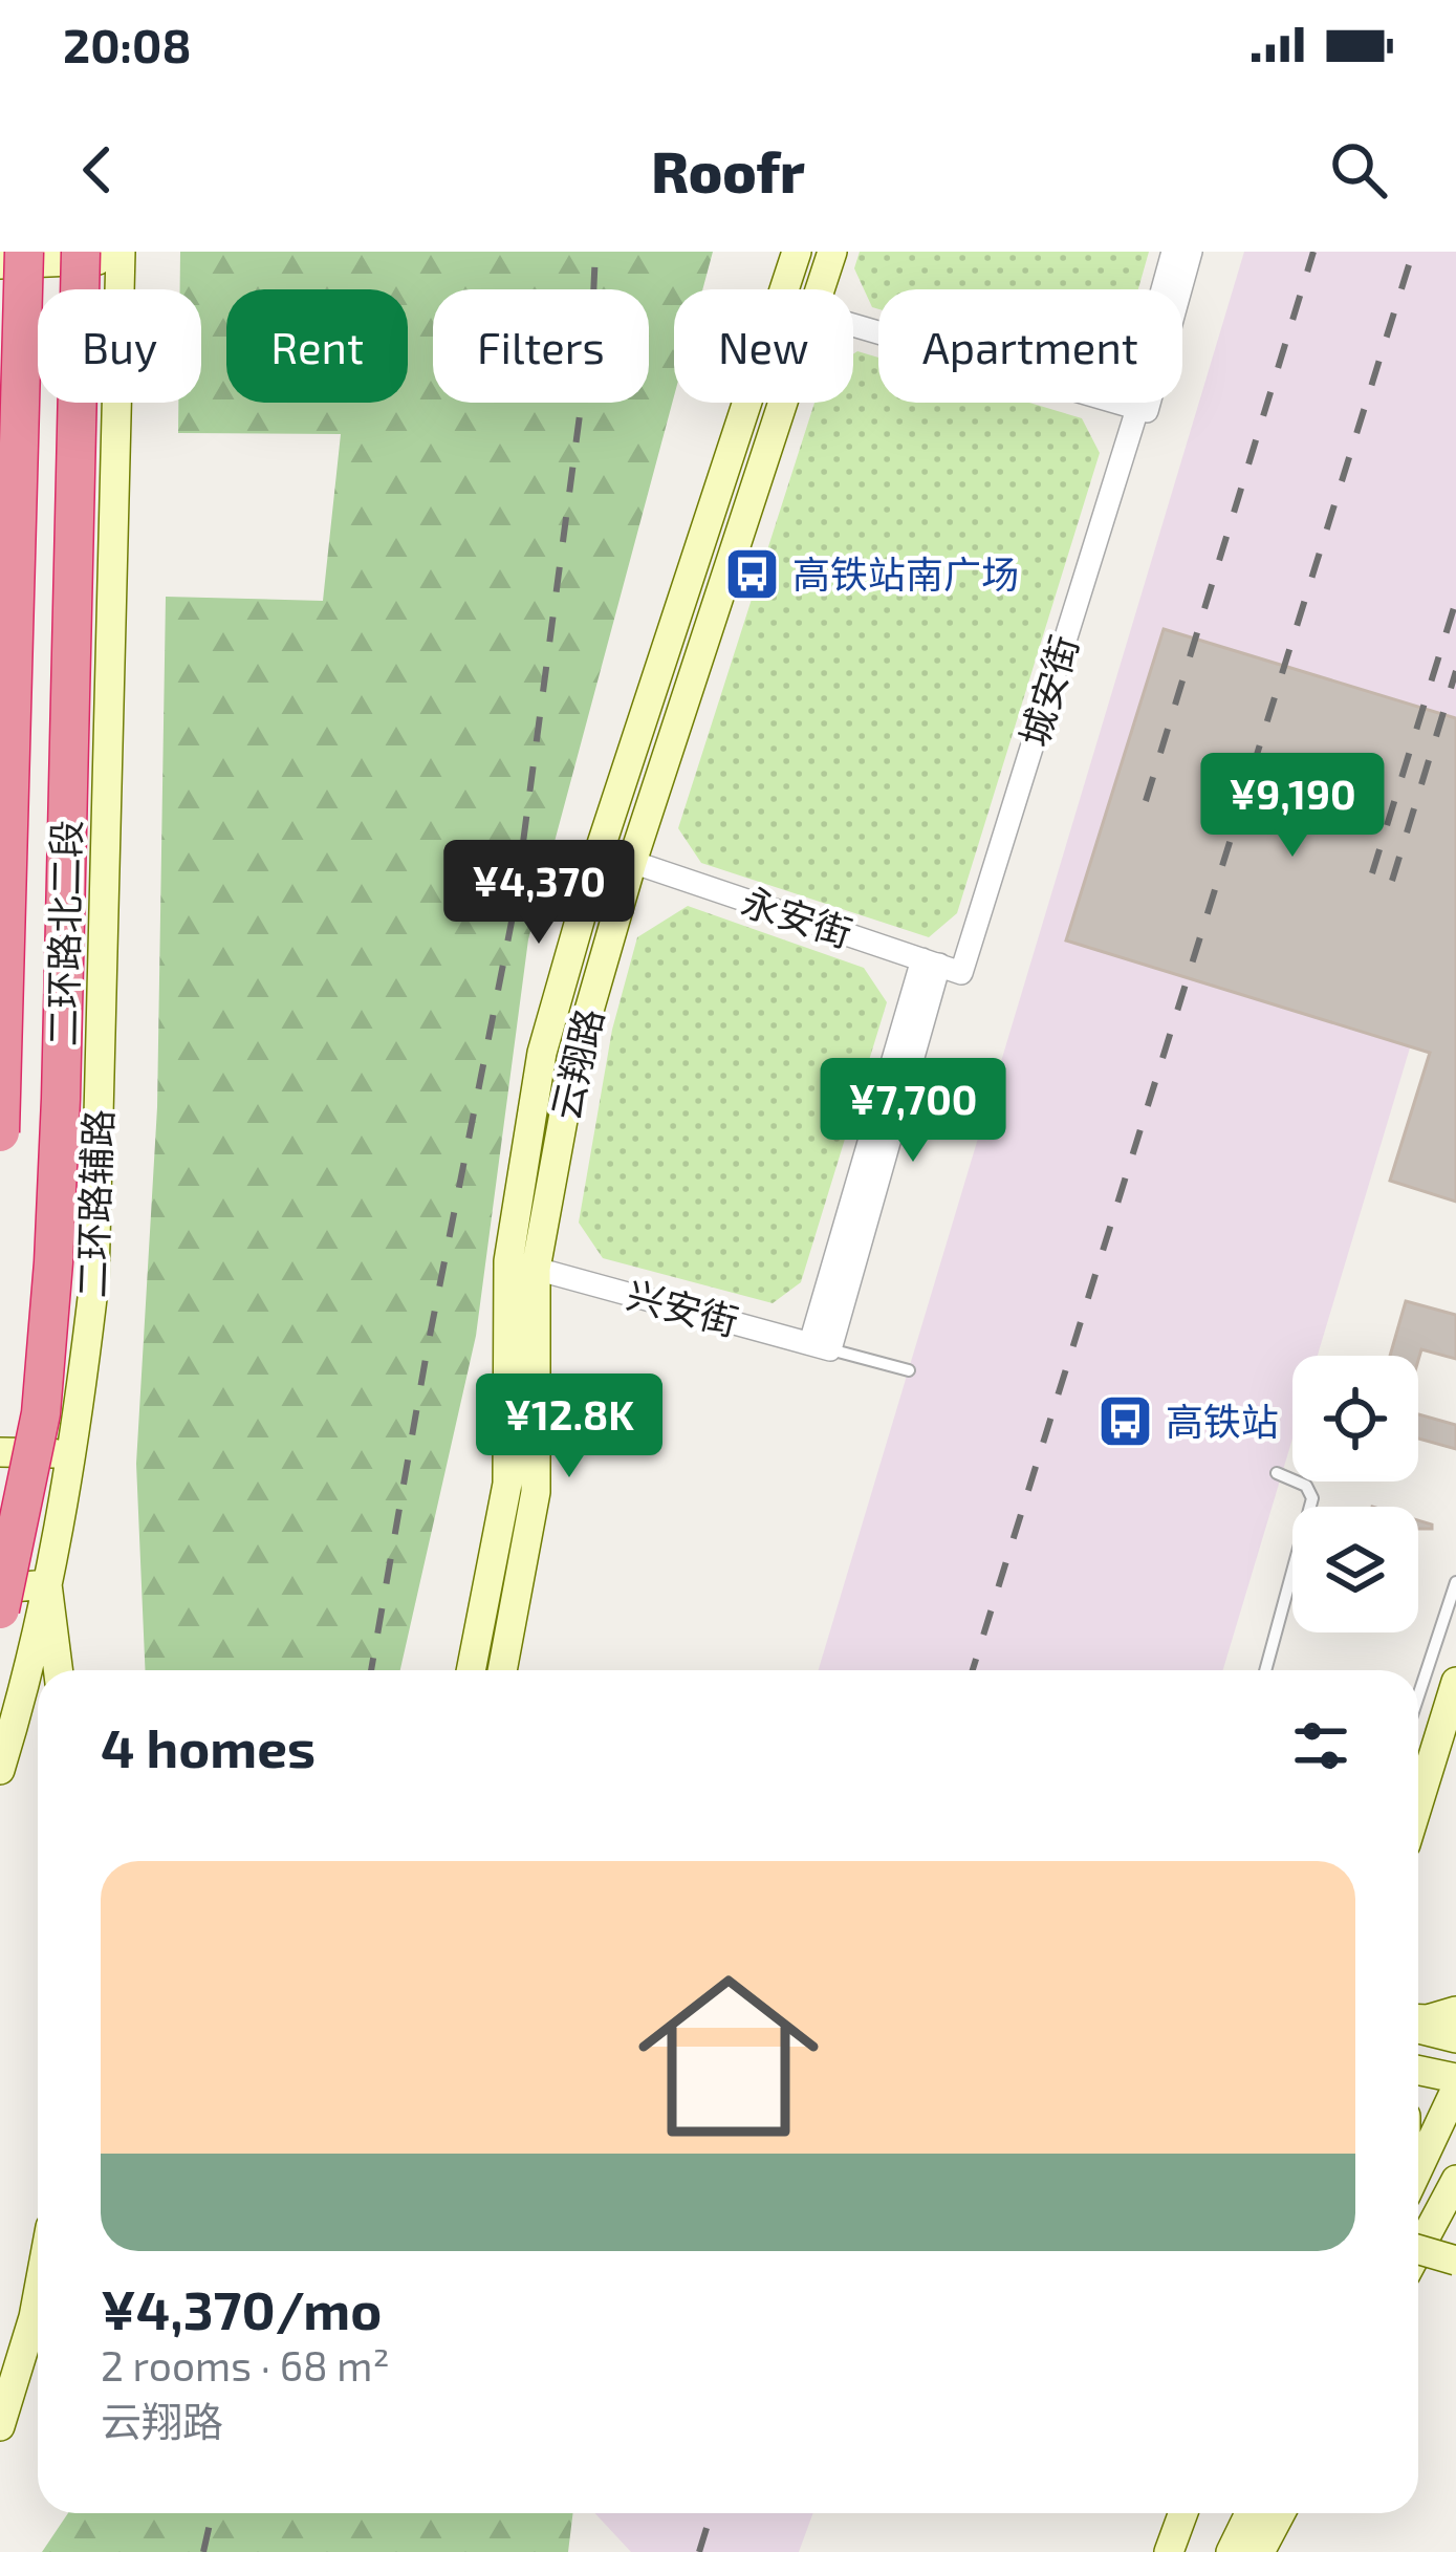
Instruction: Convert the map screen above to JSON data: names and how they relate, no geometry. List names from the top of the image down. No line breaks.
{"streets":{"highway":["二环路北二段"],"street":["城安街","永安街","云翔路","二环路辅路","兴安街"]},"crossings":[["城安街","永安街"],["城安街","兴安街"],["永安街","云翔路"],["云翔路","兴安街"]],"places":{"bus stop":["高铁站南广场","高铁站"]},"page":{"status":"20:08","header":"Roofr","chip":["Buy","Rent","Filters","New","Apartment"],"price":["¥9,190","¥4,370","¥7,700","¥12.8K"],"heading":"4 homes","list":[{"name":"¥4,370/mo","note":"2 rooms · 68 m² · 云翔路"}]}}
